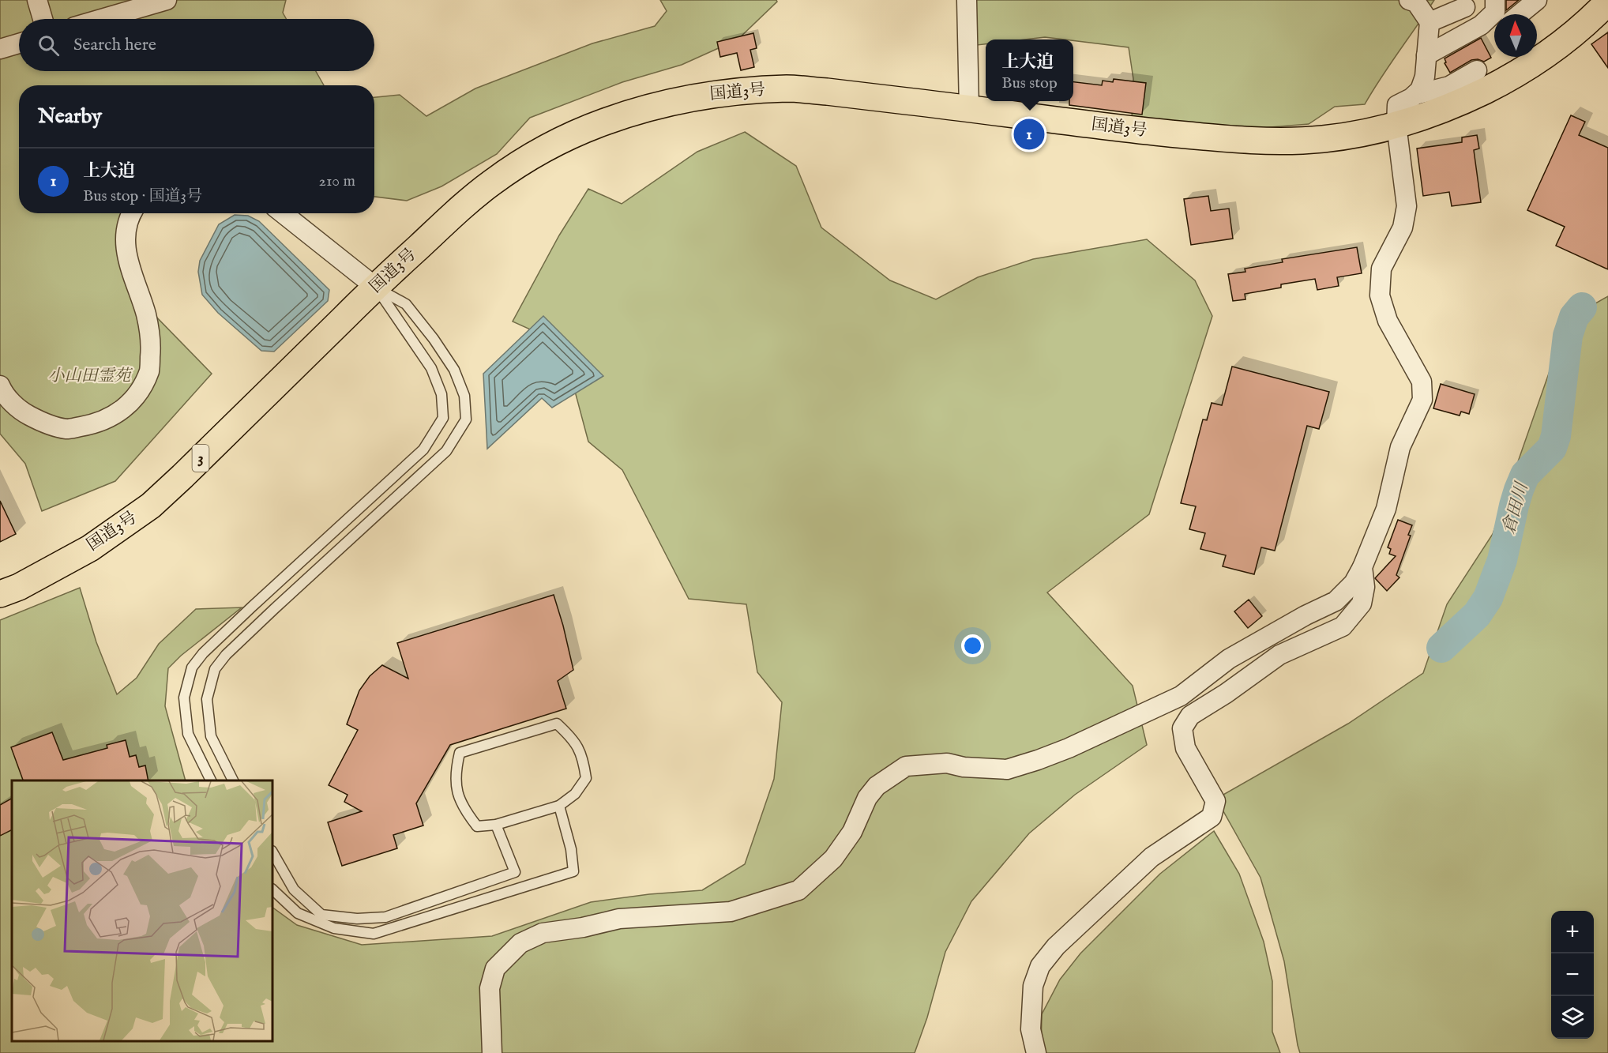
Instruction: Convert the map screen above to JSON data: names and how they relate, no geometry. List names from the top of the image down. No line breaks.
{"streets":{"highway":["国道3号","3"]},"water":["倉田川"],"parks":["小山田霊苑"],"north":"top","page":{"search":"Search here","popup":["上大迫","Bus stop"],"heading":"Nearby","pins":"1","list":[{"mark":"1","name":"上大迫","note":"Bus stop · 国道3号","value":"210 m"}],"map_buttons":["+","−"]}}
